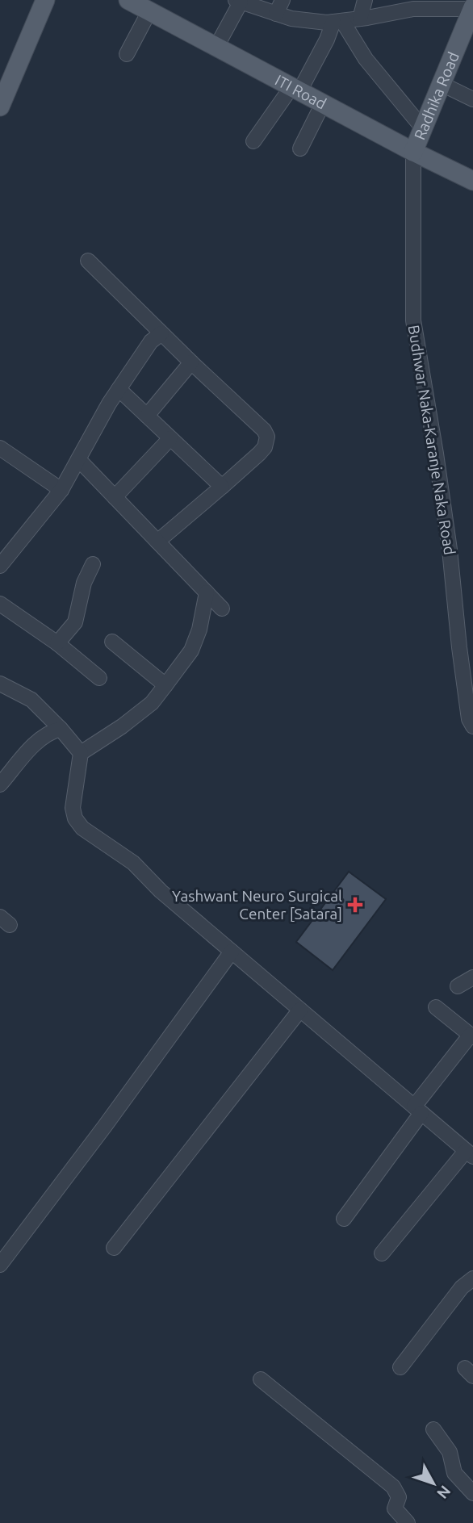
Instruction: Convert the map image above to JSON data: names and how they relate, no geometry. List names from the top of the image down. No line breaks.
{"streets":{"main road":["ITI Road","Radhika Road"],"street":["Budhwar Naka-Karanje Naka Road"]},"crossings":[["ITI Road","Radhika Road"],["ITI Road","Budhwar Naka-Karanje Naka Road"],["Radhika Road","Budhwar Naka-Karanje Naka Road"]],"places":{"health":["Yashwant Neuro Surgical Center [Satara]"]},"north":"bottom right"}
